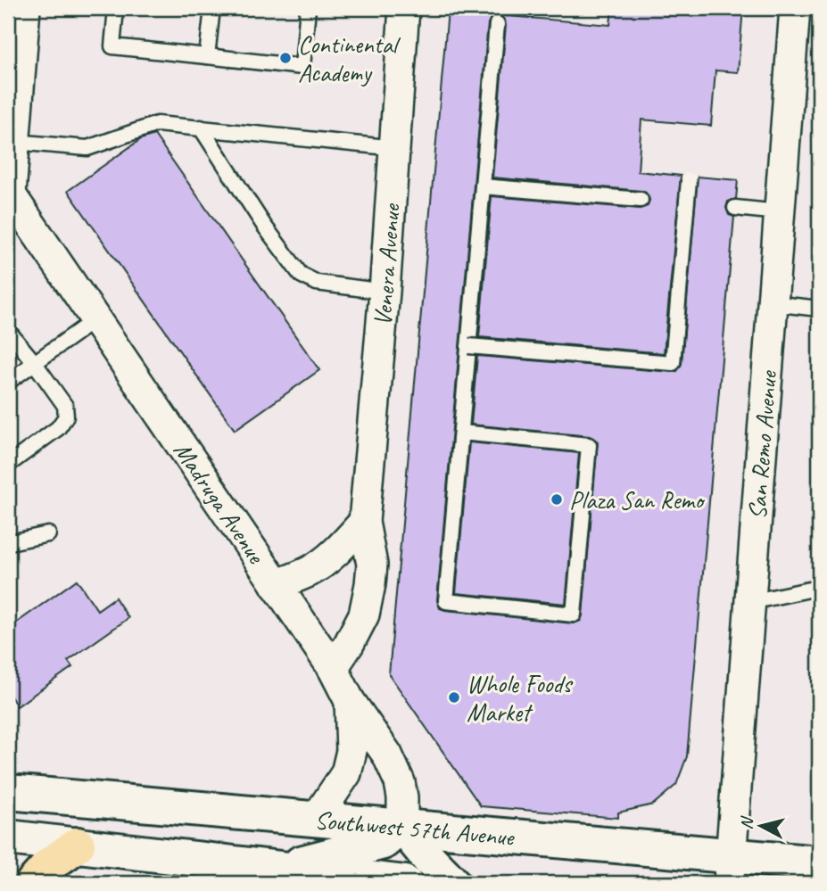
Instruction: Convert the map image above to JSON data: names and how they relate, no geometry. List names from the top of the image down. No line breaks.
{"streets":{"main road":["Southwest 57th Avenue"],"street":["Venera Avenue","San Remo Avenue","Madruga Avenue"]},"crossings":[["Venera Avenue","Madruga Avenue"],["San Remo Avenue","Southwest 57th Avenue"],["Madruga Avenue","Southwest 57th Avenue"]],"places":["Continental Academy","Plaza San Remo","Whole Foods Market"],"north":"left"}
